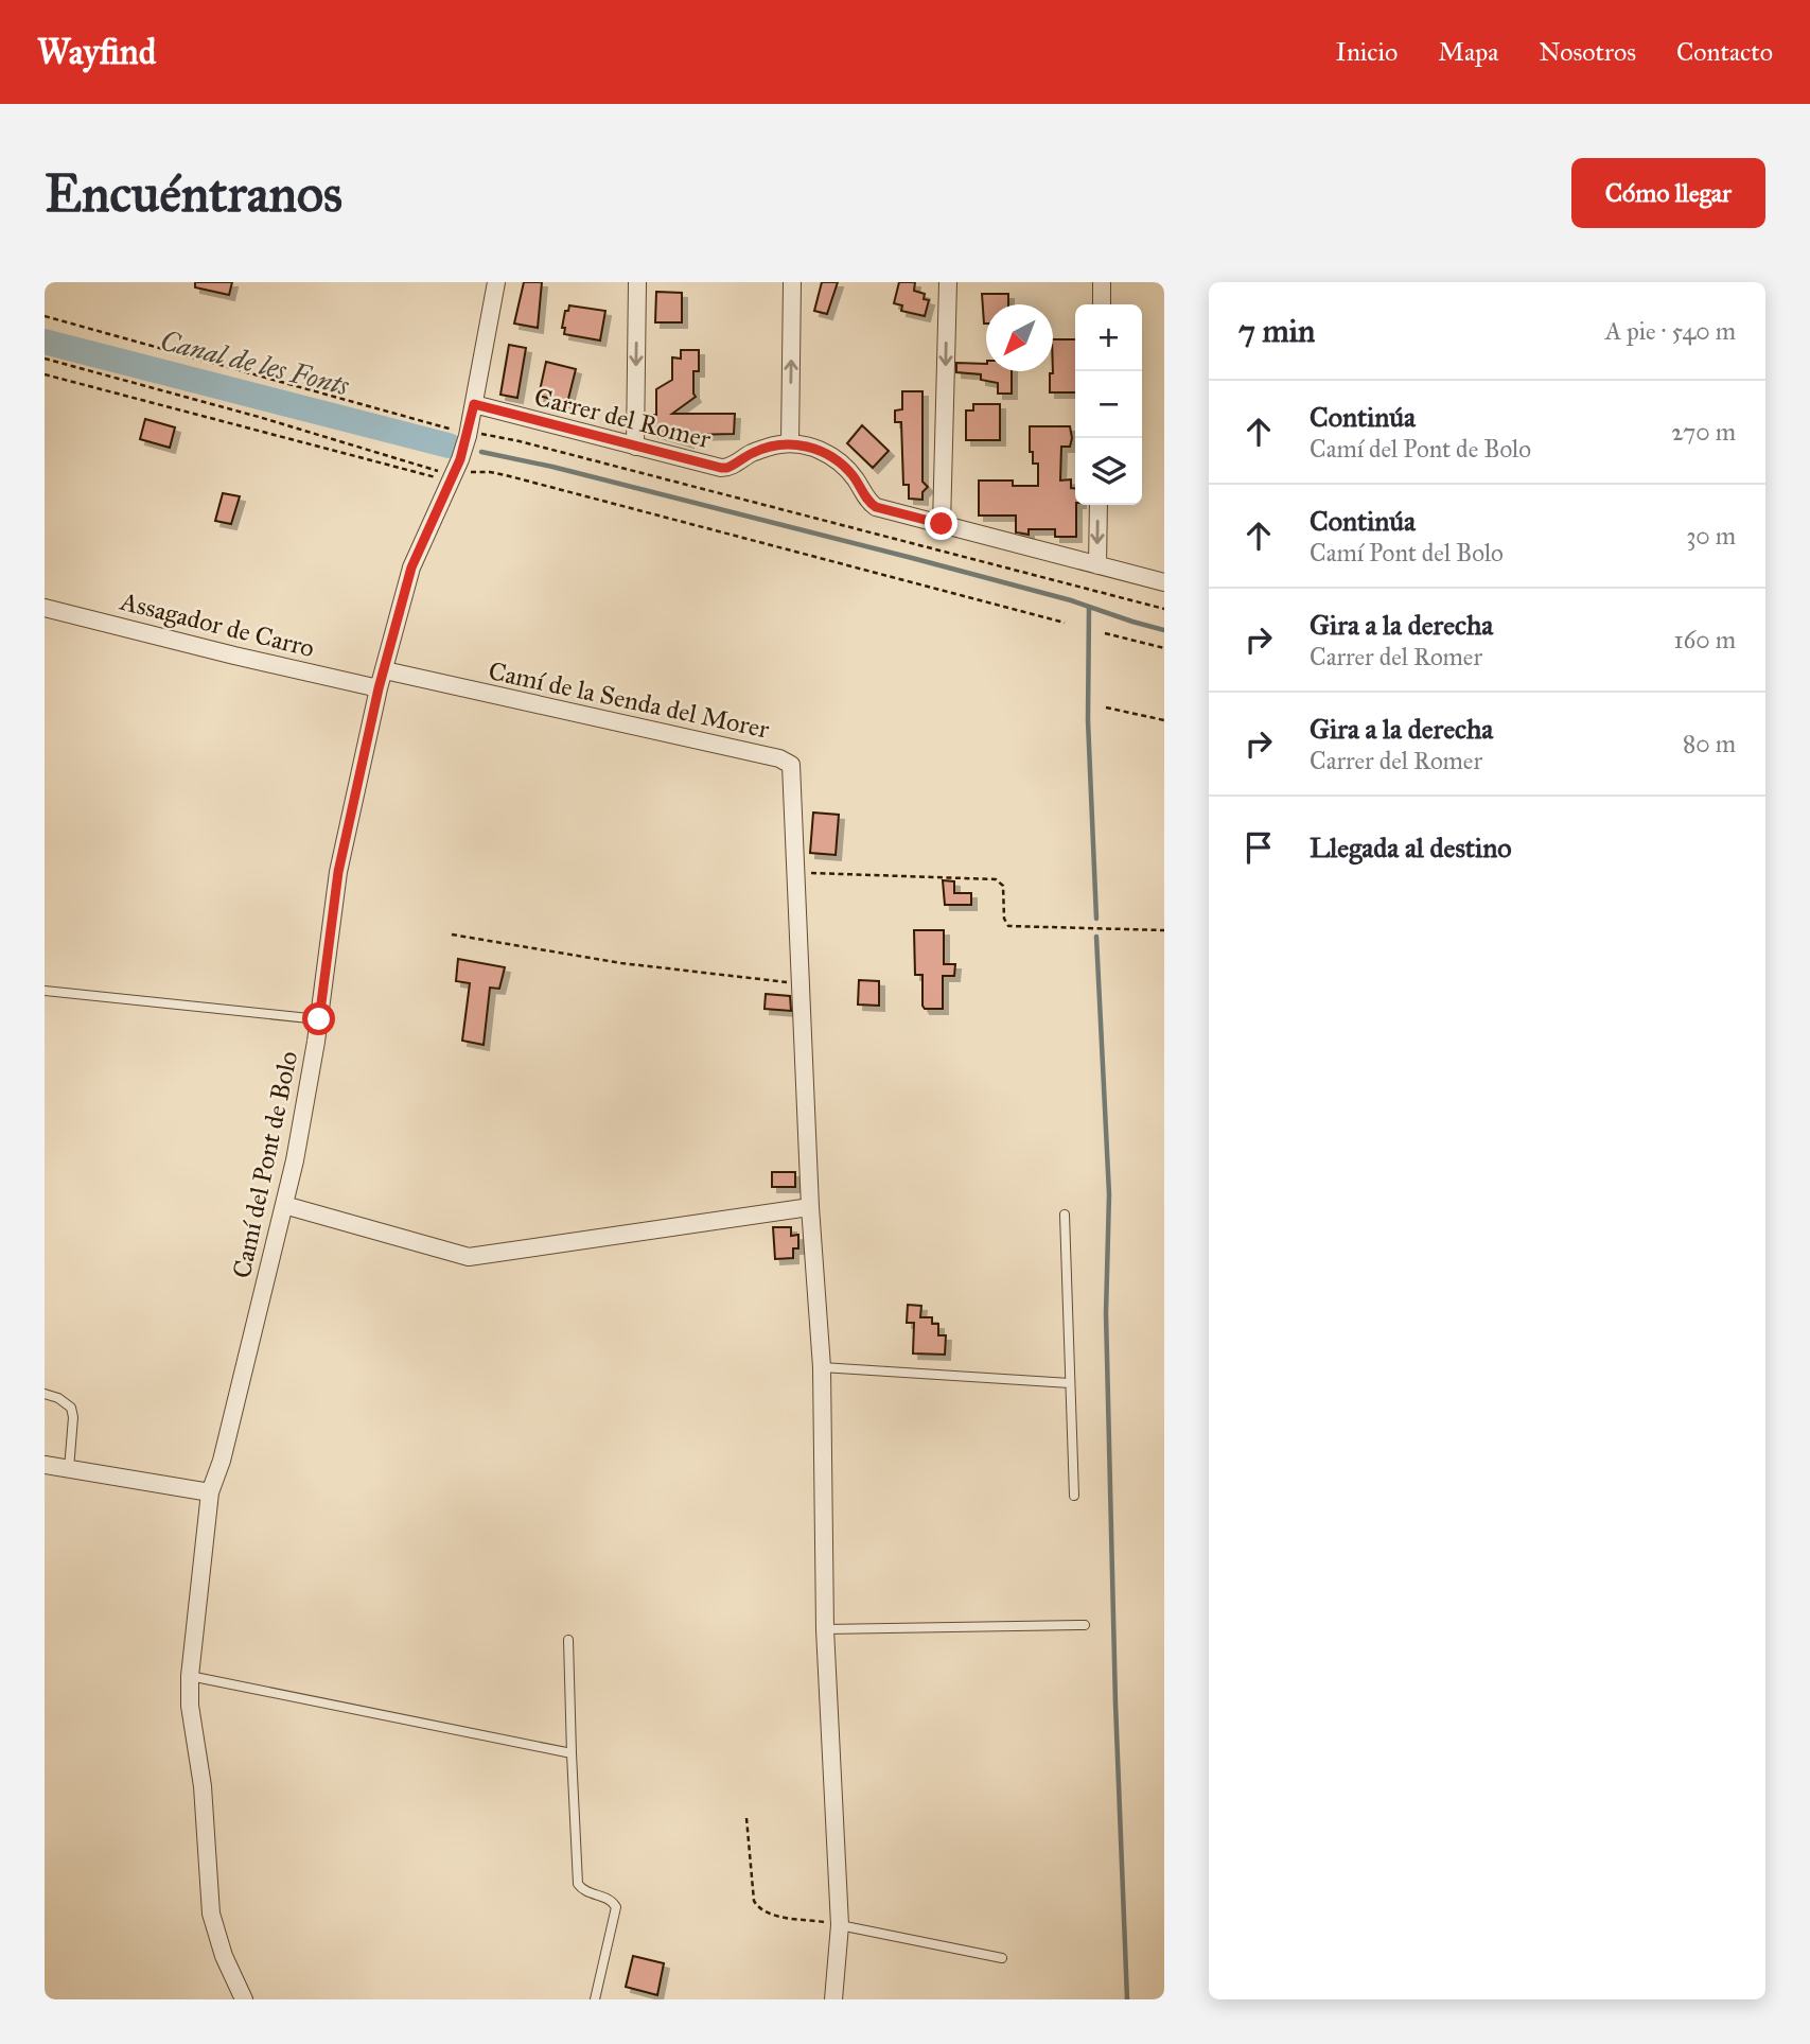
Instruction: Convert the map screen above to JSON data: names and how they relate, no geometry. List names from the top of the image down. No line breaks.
{"streets":{"street":["Carrer del Romer","Assagador de Carro","Camí de la Senda del Morer","Camí del Pont de Bolo"]},"crossings":[["Carrer del Romer","Camí del Pont de Bolo"],["Assagador de Carro","Camí del Pont de Bolo"],["Camí de la Senda del Morer","Camí del Pont de Bolo"]],"water":["Canal de les Fonts"],"north":"bottom left","page":{"header":"Wayfind","nav":["Inicio","Mapa","Nosotros","Contacto"],"buttons":"Cómo llegar","title":"Encuéntranos","heading":["7 min","A pie · 540 m"],"map_buttons":["+","−"],"list":[["Continúa","Camí del Pont de Bolo","270 m"],["Continúa","Camí Pont del Bolo","30 m"],["Gira a la derecha","Carrer del Romer","160 m"],["Gira a la derecha","Carrer del Romer","80 m"],"Llegada al destino"]}}
